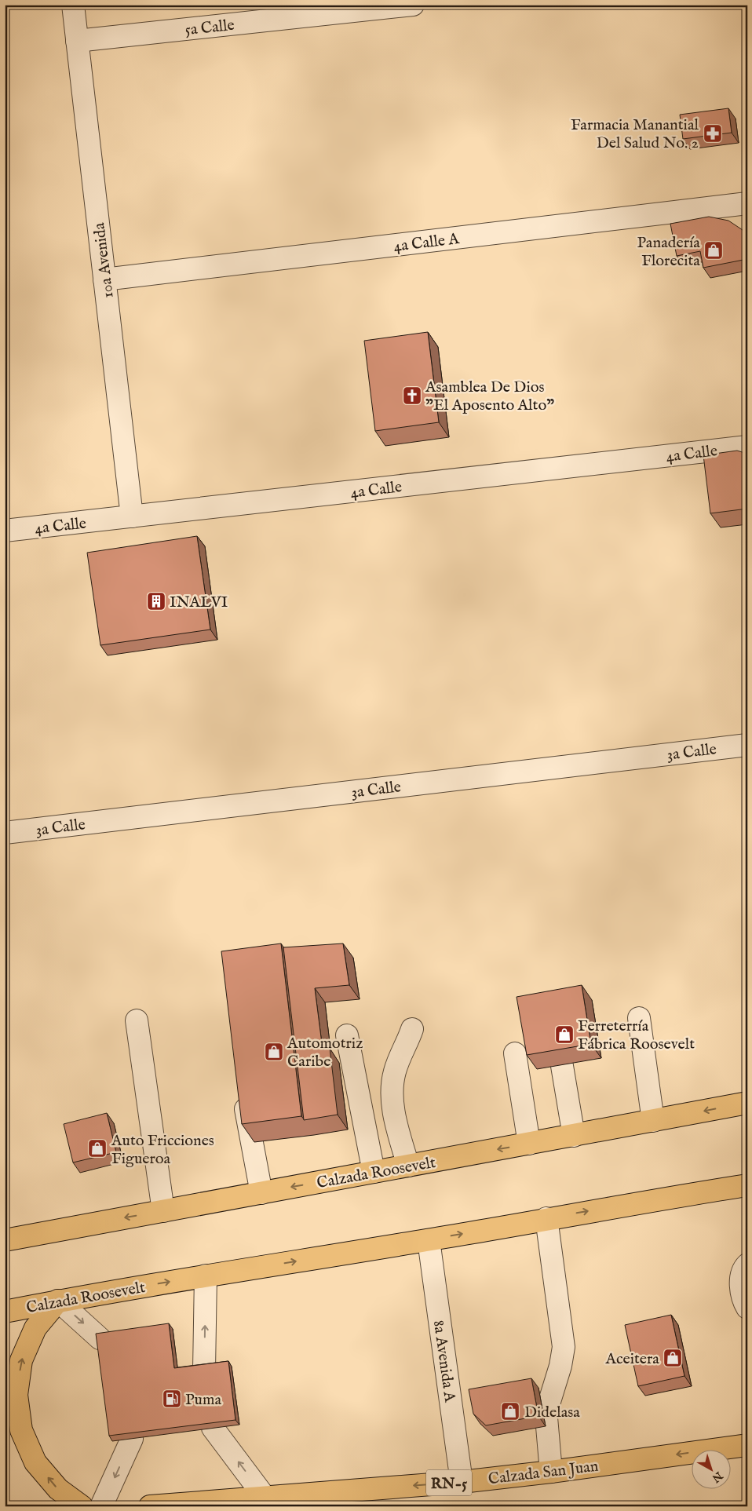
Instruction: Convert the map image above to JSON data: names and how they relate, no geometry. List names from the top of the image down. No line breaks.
{"streets":{"main road":["Calzada Roosevelt","Calzada San Juan","RN-5"],"street":["5a Calle","4a Calle A","10a Avenida","4a Calle","3a Calle","8a Avenida A"]},"crossings":[["5a Calle","10a Avenida"],["4a Calle A","10a Avenida"],["10a Avenida","4a Calle"],["Calzada Roosevelt","8a Avenida A"],["8a Avenida A","Calzada San Juan"]],"one_way":["Calzada San Juan"],"places":{"pharmacy":["Farmacia Manantial Del Salud No. 2"],"shop":["Panadería Florecita","Ferreterría Fábrica Roosevelt","Automotriz Caribe","Auto Fricciones Figueroa","Aceitera","Didelasa"],"church":["Asamblea De Dios \"El Aposento Alto\""],"building":["INALVI"],"fuel station":["Puma"]},"north":"bottom right"}
